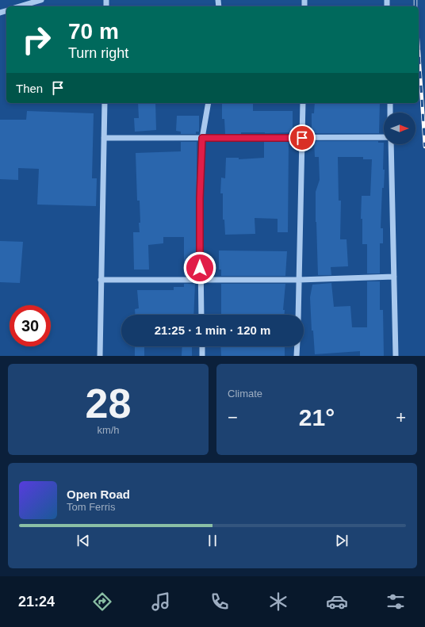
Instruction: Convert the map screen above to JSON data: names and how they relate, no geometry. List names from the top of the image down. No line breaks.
{"north":"right","page":{"turn":["70 m","Turn right"],"then":"Then","limit":"30","trip":"21:25 · 1 min · 120 m","tile":[["28","km/h"],"Climate"],"heat":["−","21°","+"],"song":["Open Road","Tom Ferris"],"tabs":"21:24"}}
